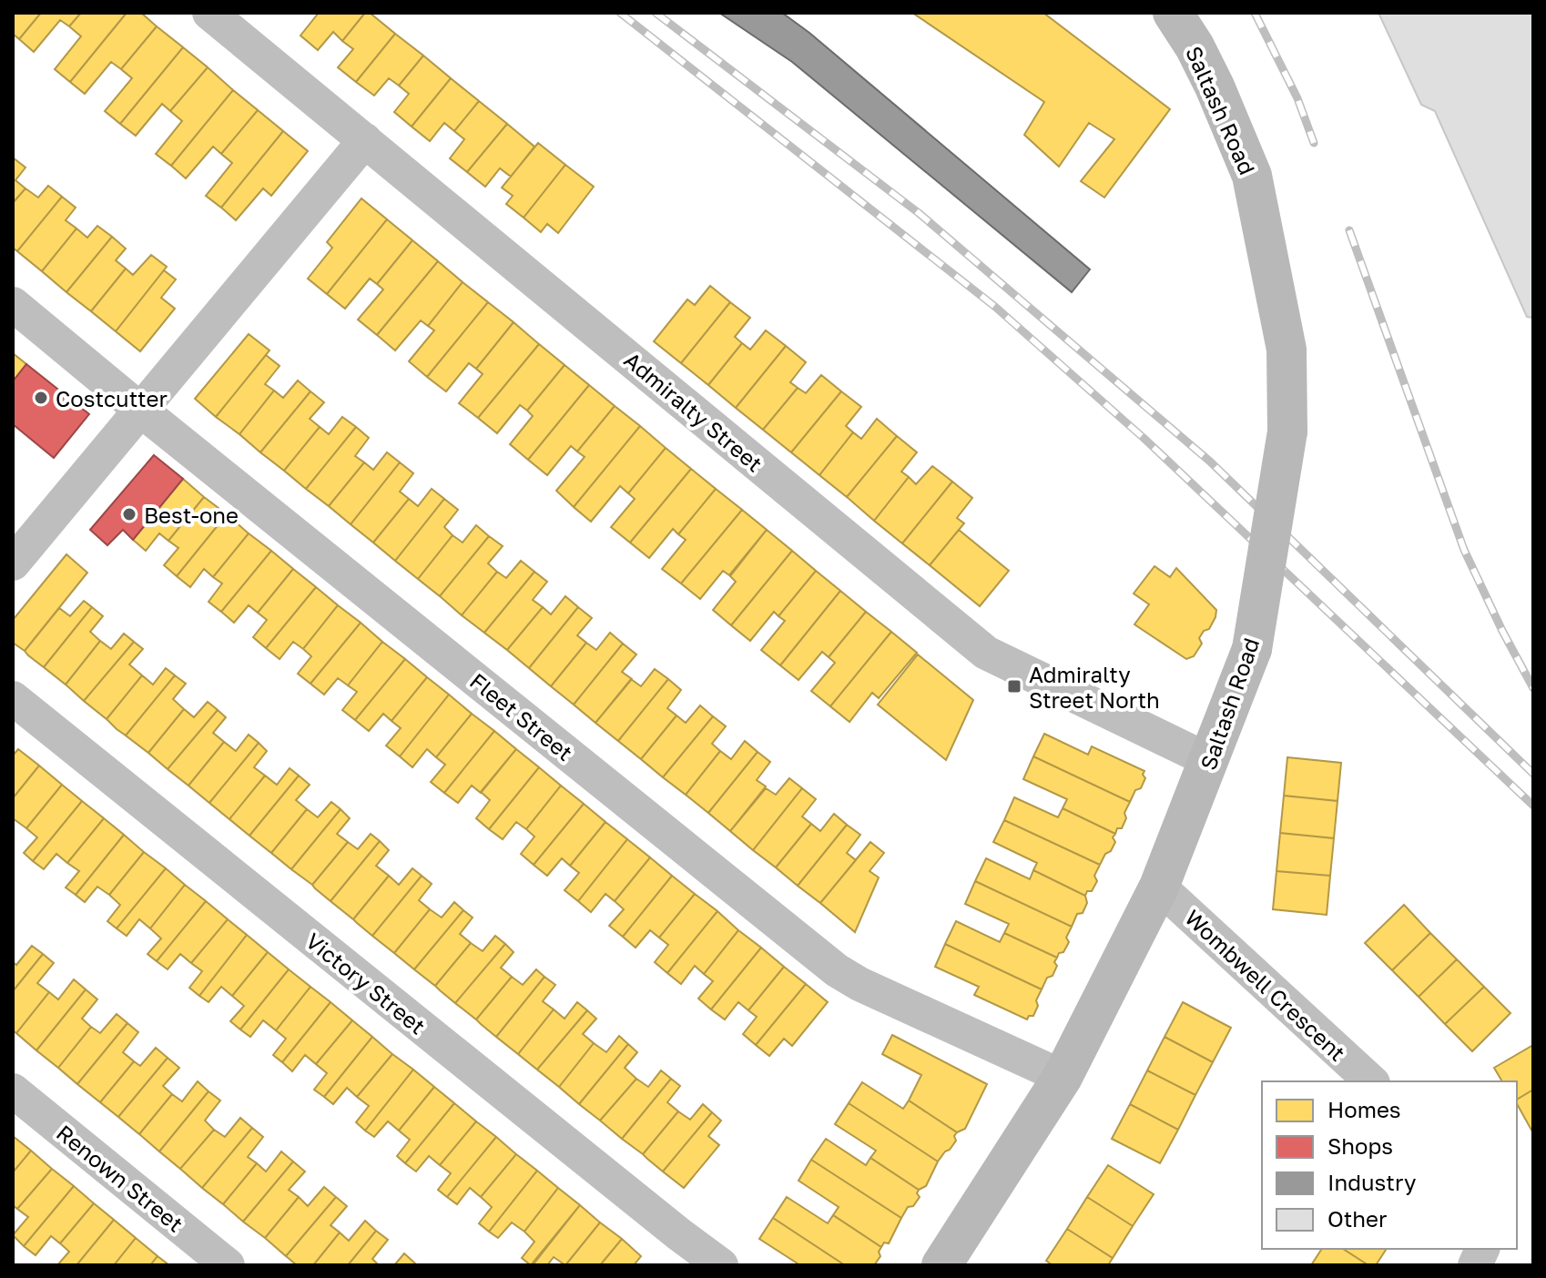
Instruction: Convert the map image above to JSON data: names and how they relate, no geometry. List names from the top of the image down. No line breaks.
{"streets":{"main road":["Saltash Road"],"street":["Admiralty Street","Fleet Street","Victory Street","Wombwell Crescent","Renown Street"]},"crossings":[["Saltash Road","Admiralty Street"],["Saltash Road","Fleet Street"],["Saltash Road","Wombwell Crescent"]],"places":{"other":["Costcutter","Best-one"],"transit":["Admiralty Street North"]},"legend":["Homes","Shops","Industry","Other"]}
